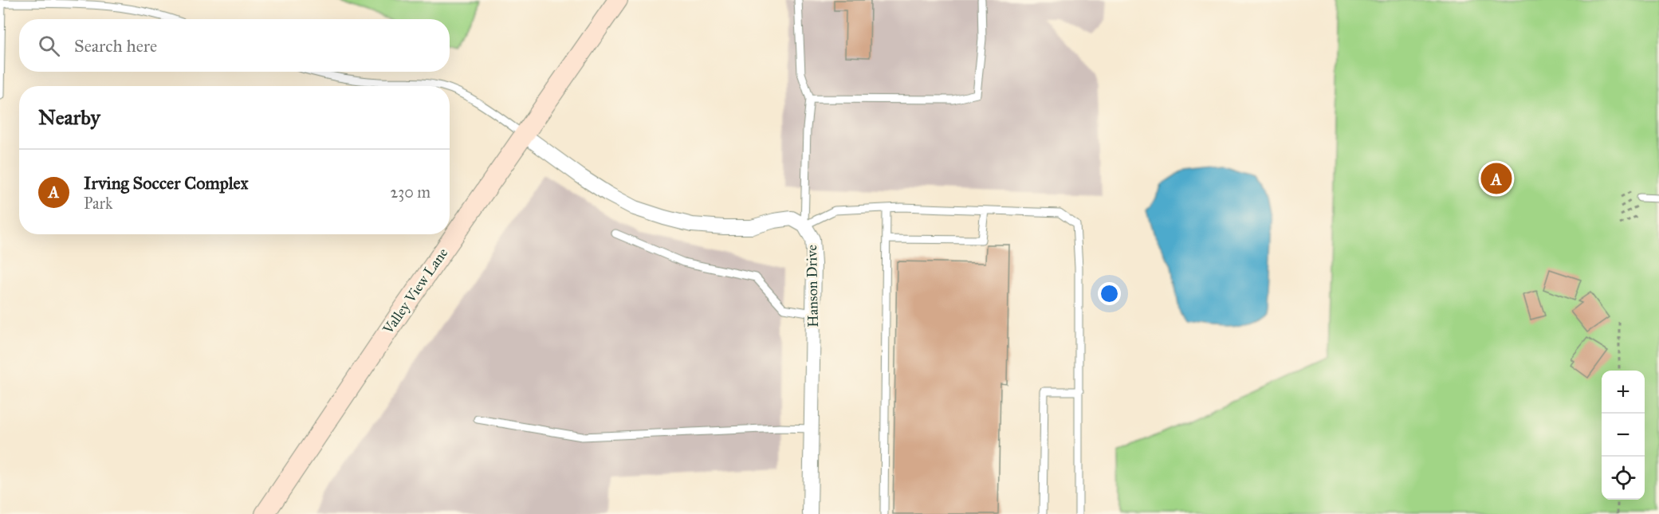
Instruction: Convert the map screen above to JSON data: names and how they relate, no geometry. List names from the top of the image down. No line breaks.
{"streets":{"main road":["Valley View Lane"],"street":["Hanson Drive"]},"crossings":[["Hanson Drive","Valley View Lane"]],"page":{"search":"Search here","heading":"Nearby","list":[{"mark":"A","name":"Irving Soccer Complex","note":"Park","value":"230 m"}],"pins":"A","map_buttons":["+","−"]}}
